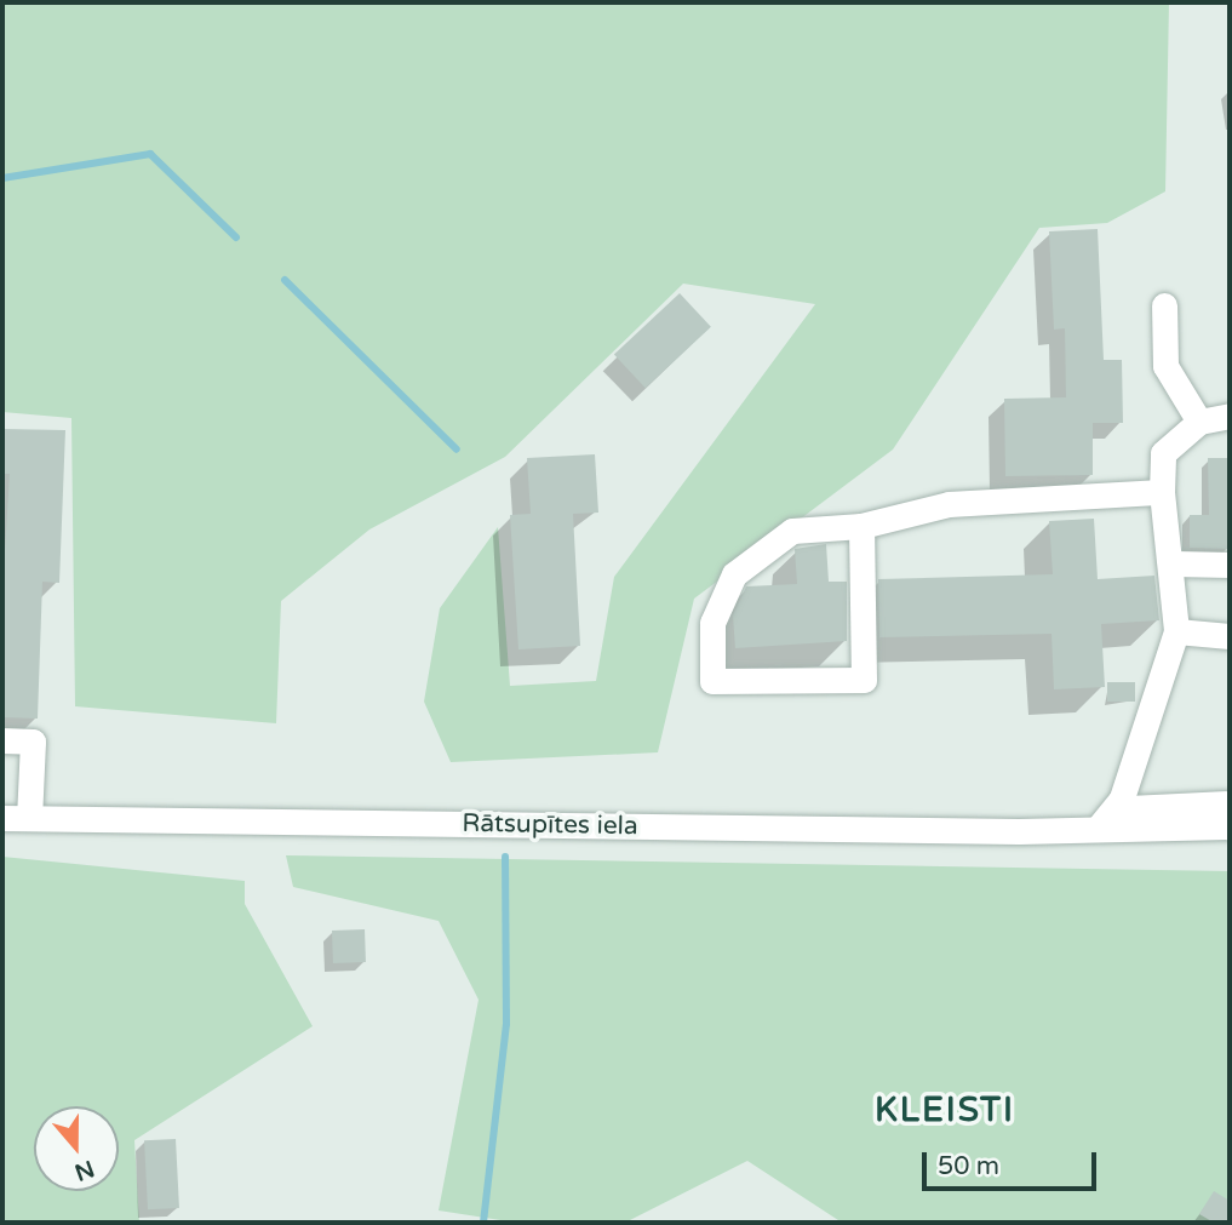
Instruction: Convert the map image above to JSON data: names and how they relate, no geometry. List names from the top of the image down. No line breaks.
{"streets":{"street":["Rātsupītes iela"]},"districts":["KLEISTI"],"scale_bar":"50 m","north":"bottom"}
